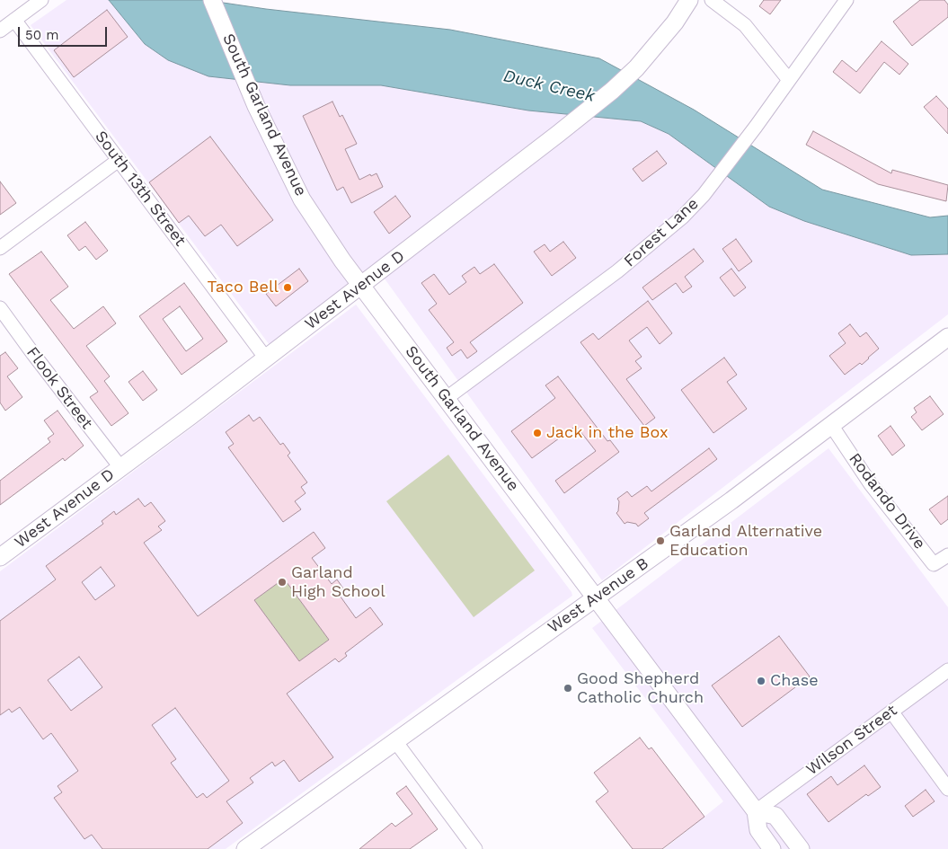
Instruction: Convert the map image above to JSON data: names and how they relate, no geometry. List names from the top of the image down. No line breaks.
{"streets":{"main road":["South Garland Avenue","West Avenue D","West Avenue B"],"street":["South 13th Street","Forest Lane","Flook Street","Rodando Drive","Wilson Street"]},"crossings":[["South Garland Avenue","Forest Lane"],["South Garland Avenue","West Avenue D"],["South Garland Avenue","West Avenue B"],["South Garland Avenue","Wilson Street"],["South 13th Street","West Avenue D"],["West Avenue D","Flook Street"],["Rodando Drive","West Avenue B"]],"water":["Duck Creek"],"places":["Taco Bell","Jack in the Box","Garland Alternative Education","Garland High School","Chase","Good Shepherd Catholic Church"],"scale_bar":"50 m"}
